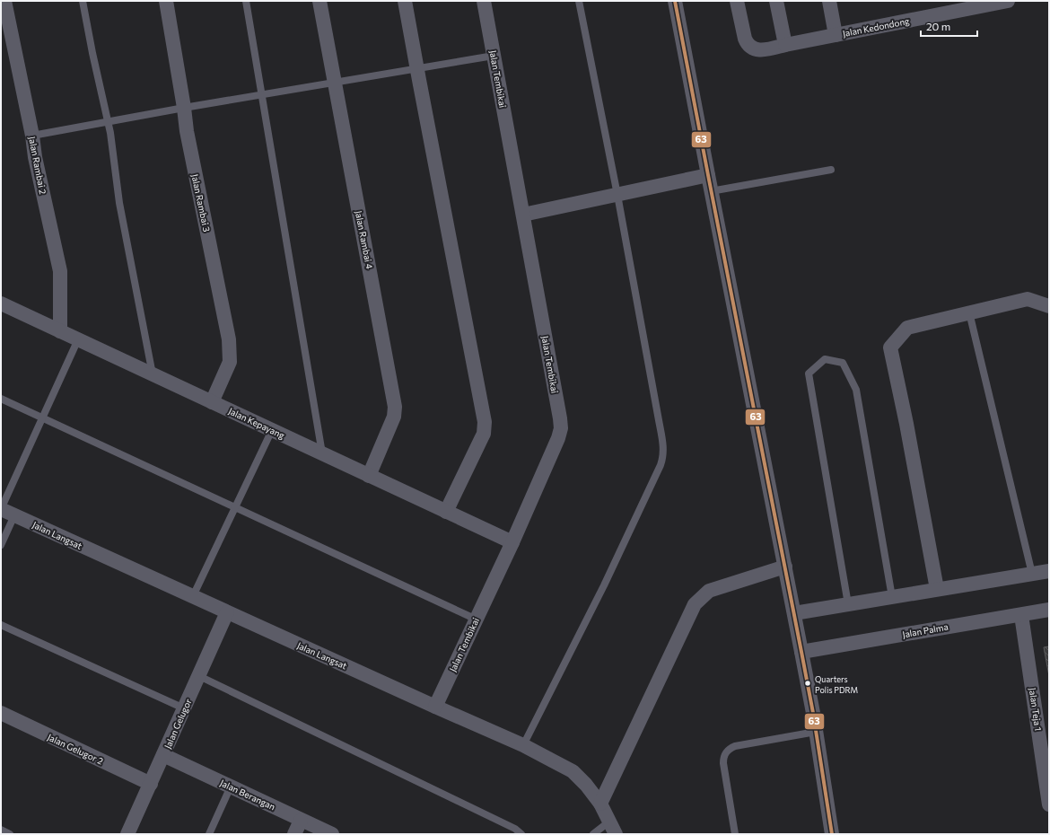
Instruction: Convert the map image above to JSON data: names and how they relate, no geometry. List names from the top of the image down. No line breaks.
{"streets":{"street":["Jalan Kedondong","Jalan Tembikai","Jalan Rambai 2","Jalan Rambai 3","Jalan Rambai 4","Jalan Kepayang","Jalan Langsat","Jalan Palma","Jalan Teja 1","Jalan Gelugor","Jalan Gelugor 2","Jalan Berangan"]},"crossings":[["Jalan Tembikai","Jalan Kepayang"],["Jalan Tembikai","Jalan Langsat"],["Jalan Rambai 2","Jalan Kepayang"],["Jalan Rambai 3","Jalan Kepayang"],["Jalan Rambai 4","Jalan Kepayang"],["Jalan Langsat","Jalan Gelugor"],["Jalan Palma","Jalan Teja 1"],["Jalan Gelugor","Jalan Gelugor 2"],["Jalan Gelugor","Jalan Berangan"]],"places":["Quarters Polis PDRM"],"lines":["transit line 63"],"scale_bar":"20 m"}
